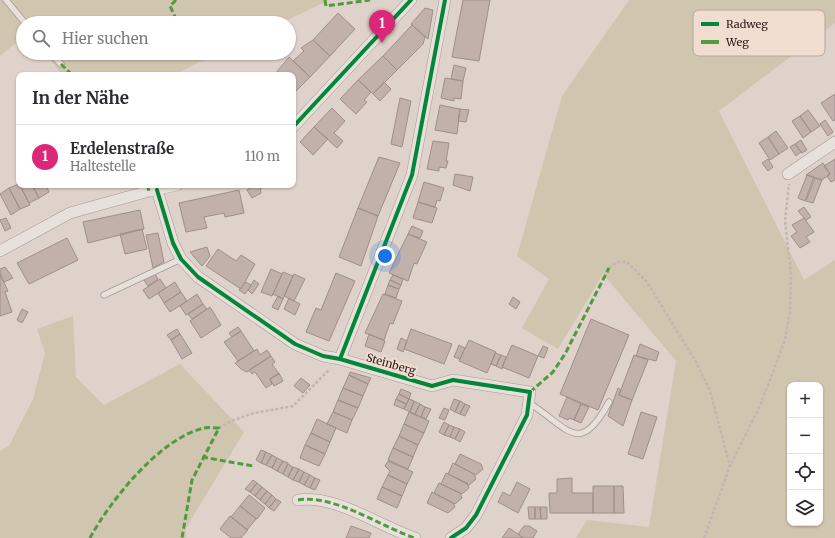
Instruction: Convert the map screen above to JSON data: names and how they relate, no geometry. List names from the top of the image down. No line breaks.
{"streets":{"street":["Steinberg"]},"legend":["Radweg","Weg"],"page":{"pins":"1","search":"Hier suchen","heading":"In der Nähe","list":[{"mark":"1","name":"Erdelenstraße","note":"Haltestelle","value":"110 m"}],"map_buttons":["+","−"]}}
